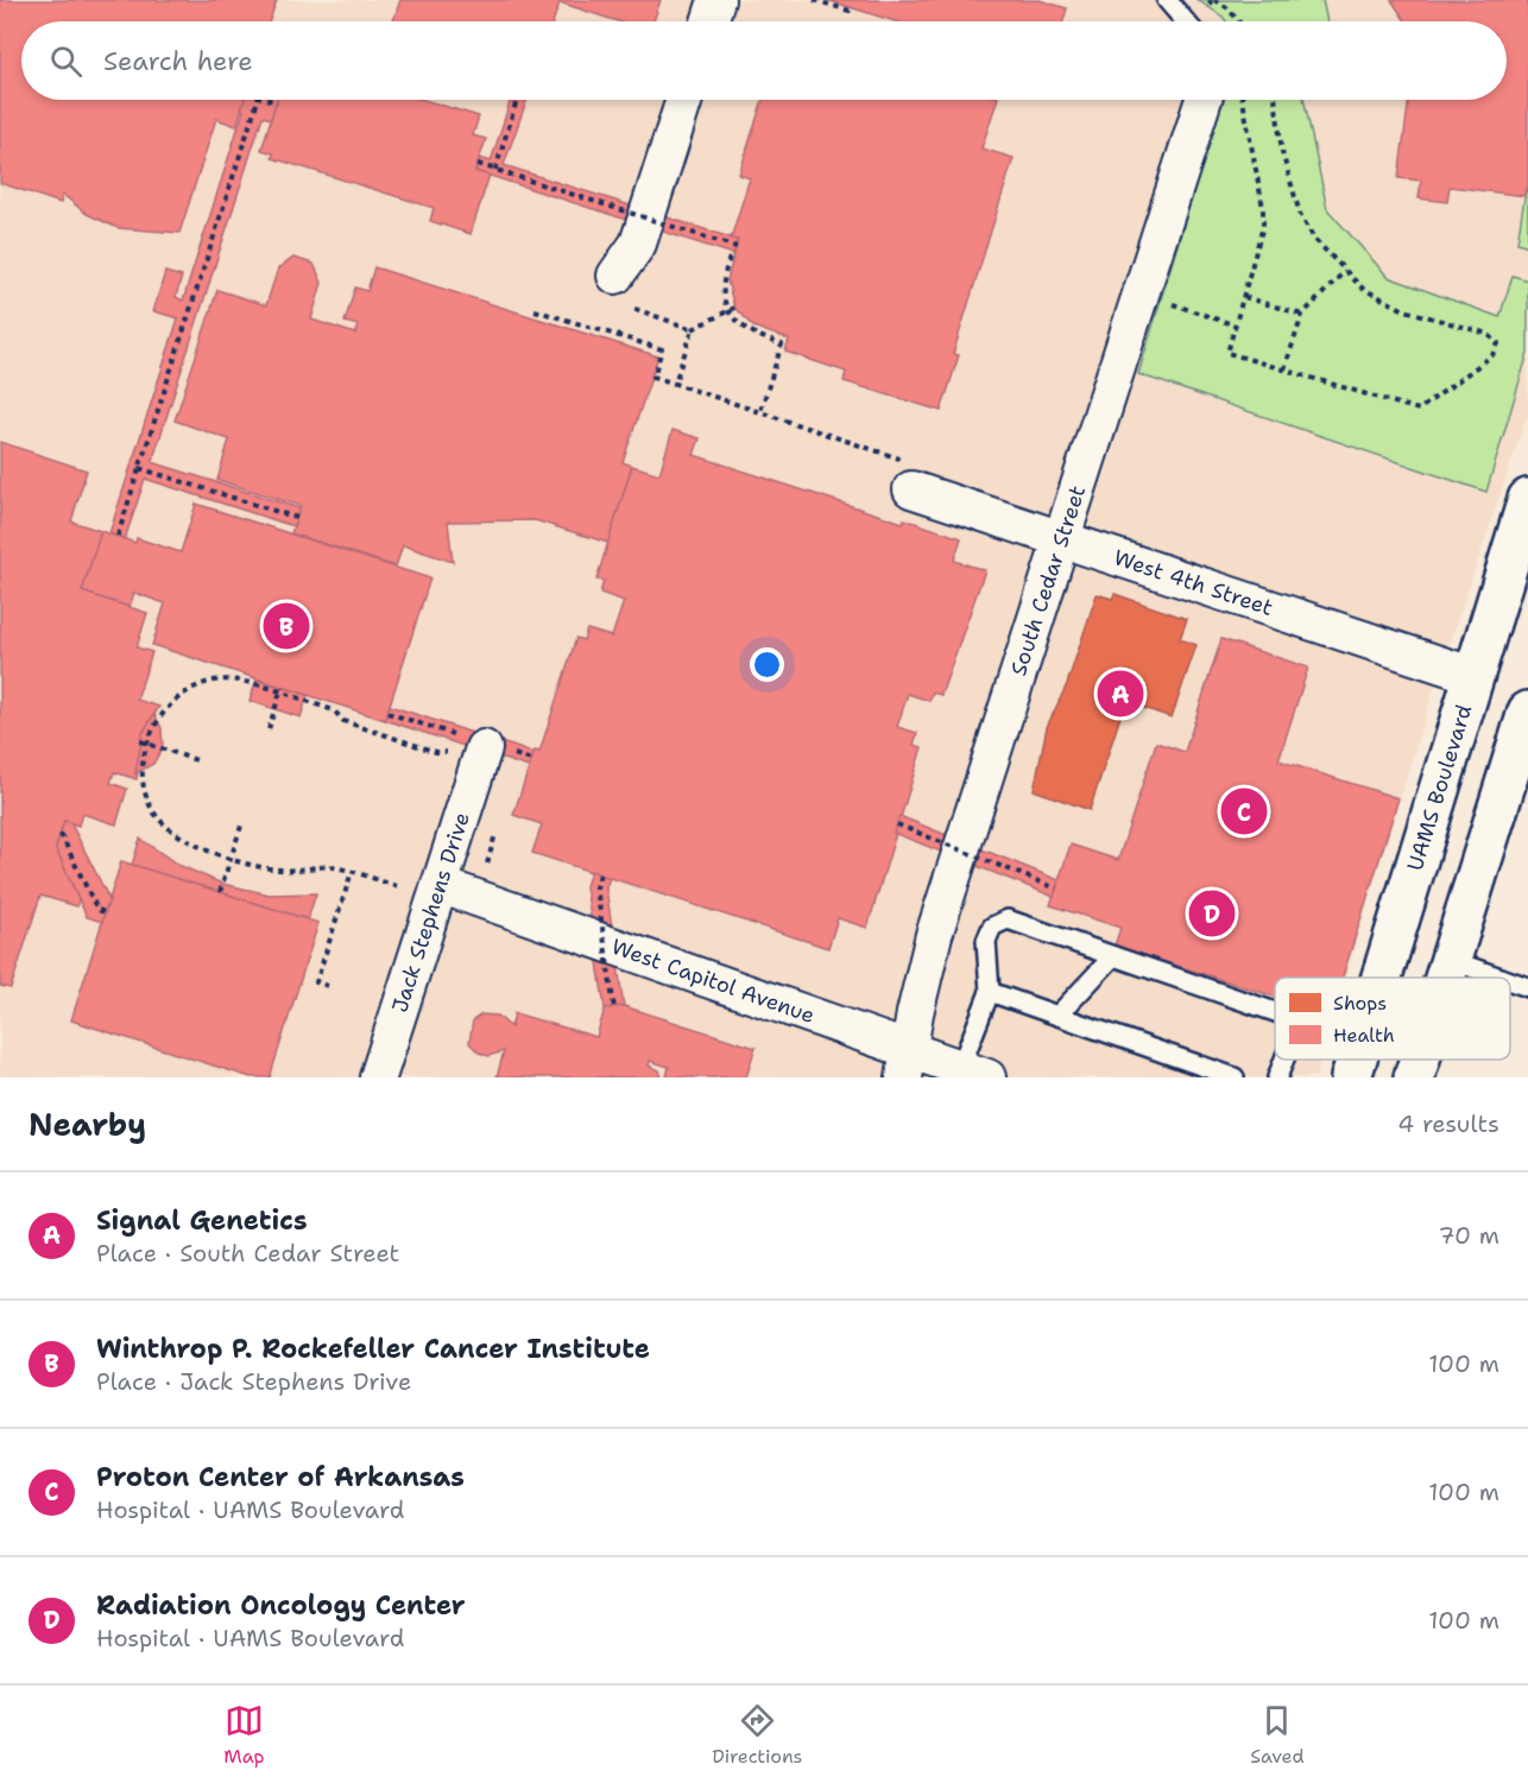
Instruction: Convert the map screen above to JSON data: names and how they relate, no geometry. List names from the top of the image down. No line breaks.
{"streets":{"main road":["UAMS Boulevard"],"street":["South Cedar Street","West 4th Street","Jack Stephens Drive","West Capitol Avenue"]},"crossings":[["South Cedar Street","West 4th Street"],["South Cedar Street","West Capitol Avenue"],["West 4th Street","UAMS Boulevard"],["Jack Stephens Drive","West Capitol Avenue"]],"legend":["Shops","Health"],"page":{"search":"Search here","pins":["B","A","C","D"],"heading":["Nearby","4 results"],"list":[{"mark":"A","name":"Signal Genetics","note":"Place · South Cedar Street","value":"70 m"},{"mark":"B","name":"Winthrop P. Rockefeller Cancer Institute","note":"Place · Jack Stephens Drive","value":"100 m"},{"mark":"C","name":"Proton Center of Arkansas","note":"Hospital · UAMS Boulevard","value":"100 m"},{"mark":"D","name":"Radiation Oncology Center","note":"Hospital · UAMS Boulevard","value":"100 m"}],"nav":["Map","Directions","Saved"]}}
